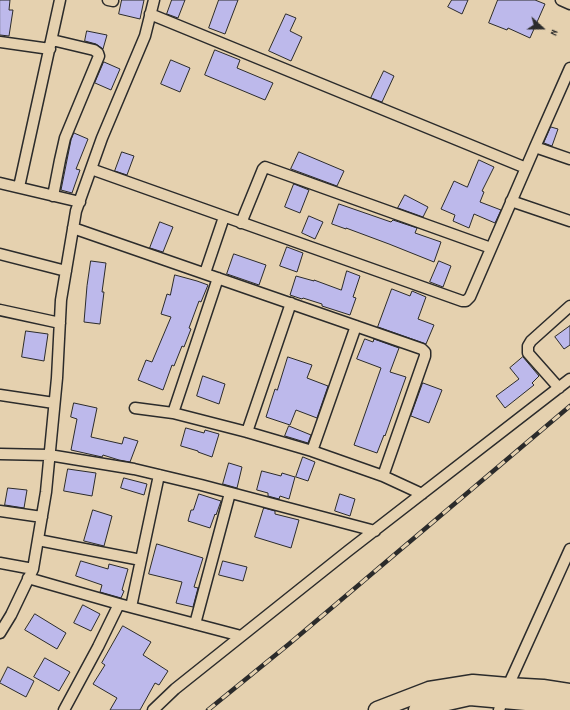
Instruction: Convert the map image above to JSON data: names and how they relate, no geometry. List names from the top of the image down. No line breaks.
{"north":"right"}
